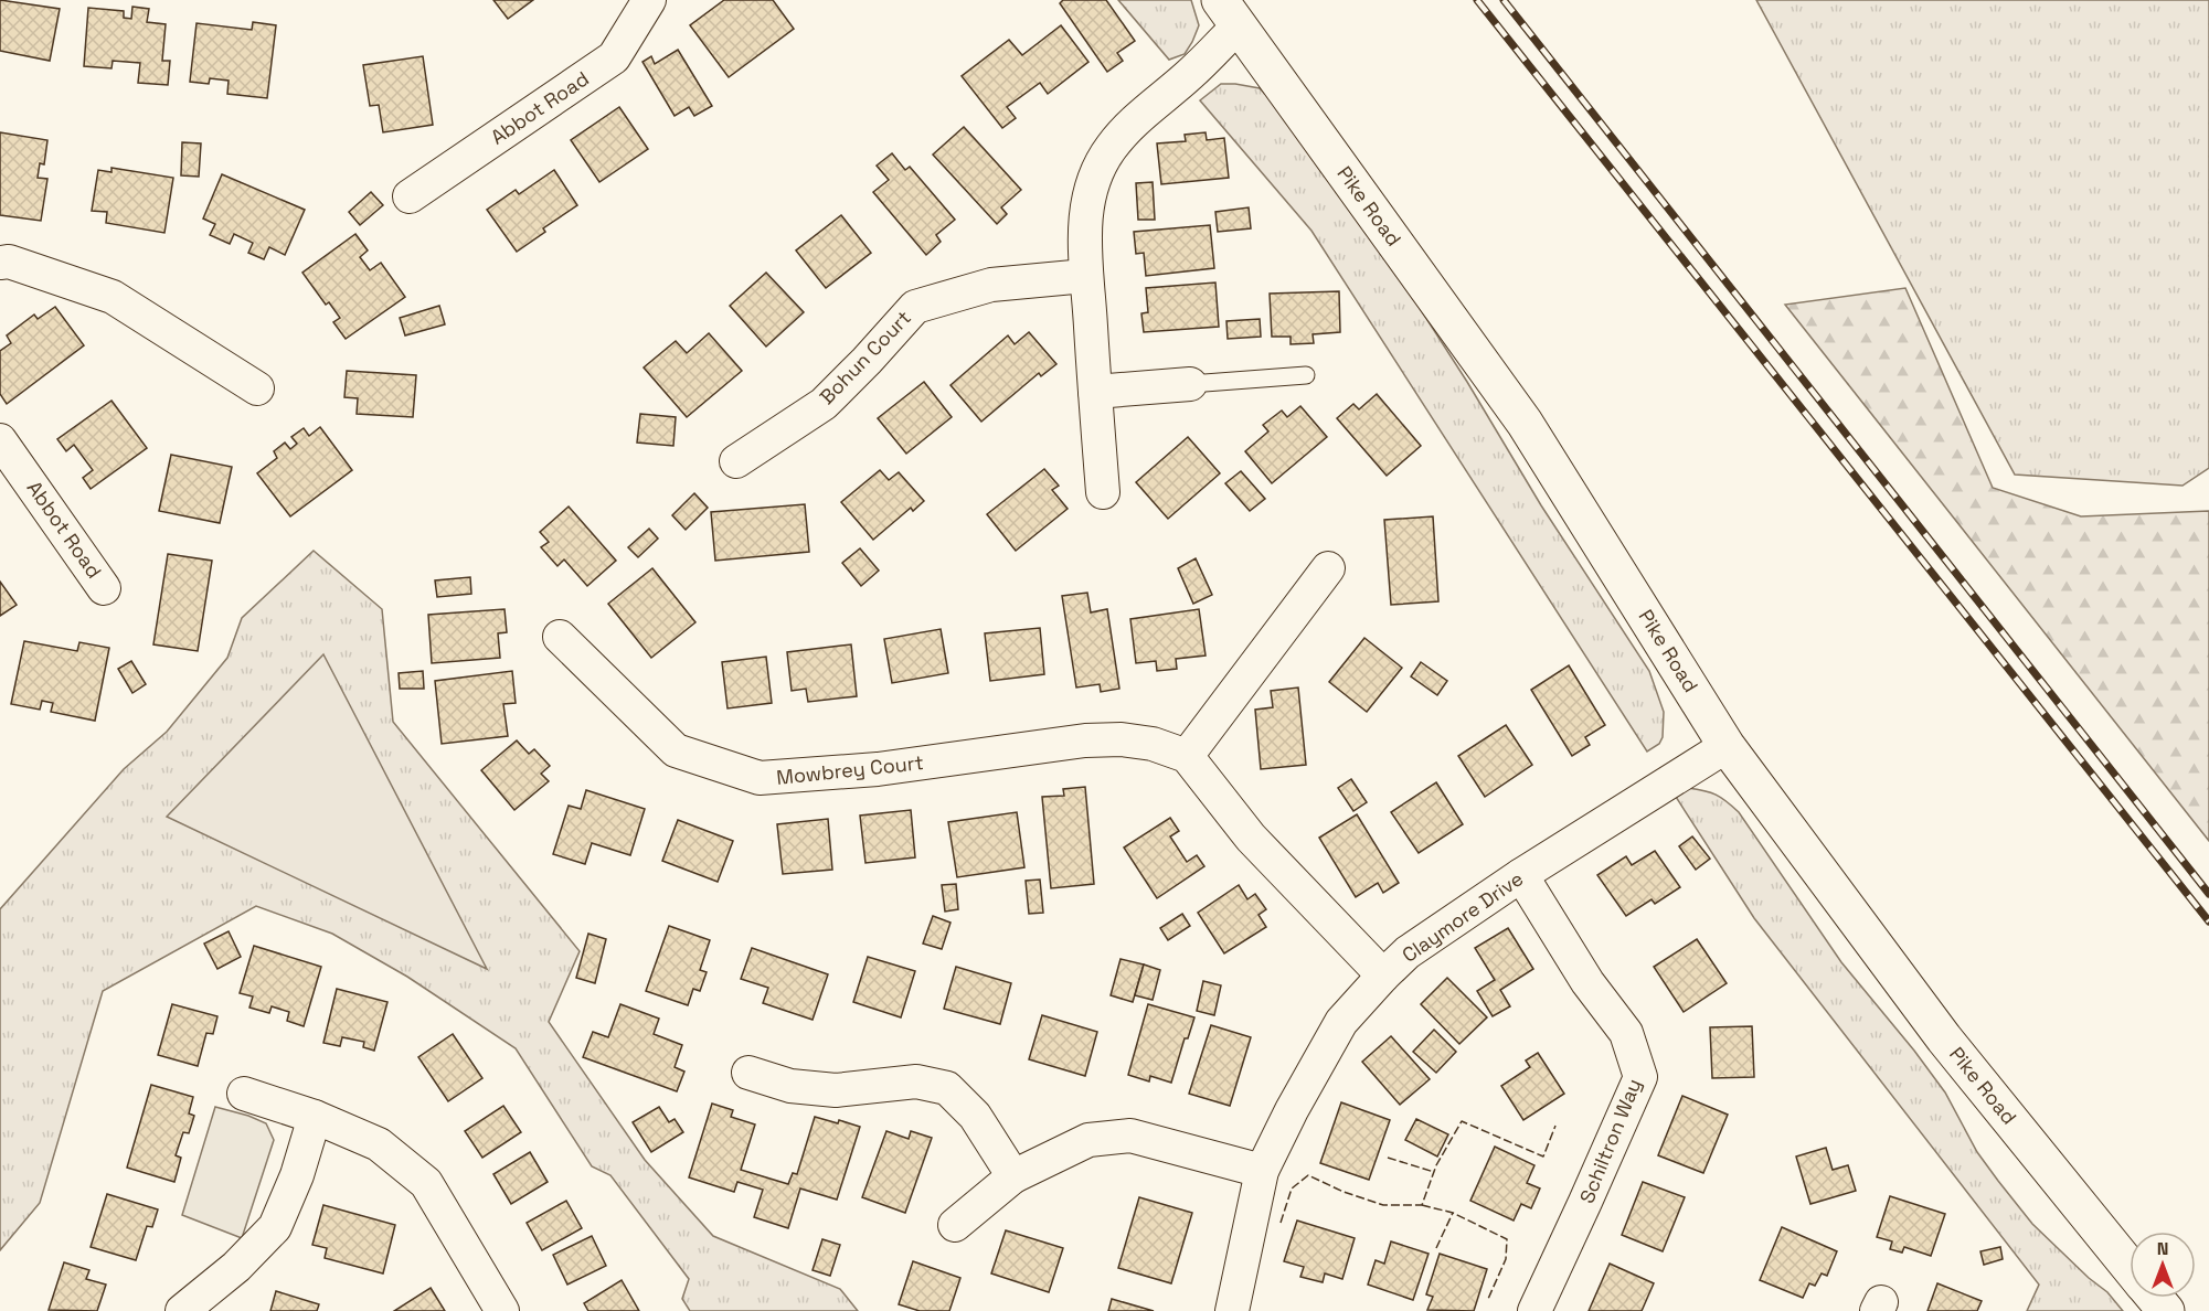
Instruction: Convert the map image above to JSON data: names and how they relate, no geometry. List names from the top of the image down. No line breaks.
{"streets":{"street":["Abbot Road","Pike Road","Bohun Court","Mowbrey Court","Claymore Drive","Schiltron Way"]},"crossings":[["Pike Road","Claymore Drive"],["Claymore Drive","Schiltron Way"]],"north":"top"}
